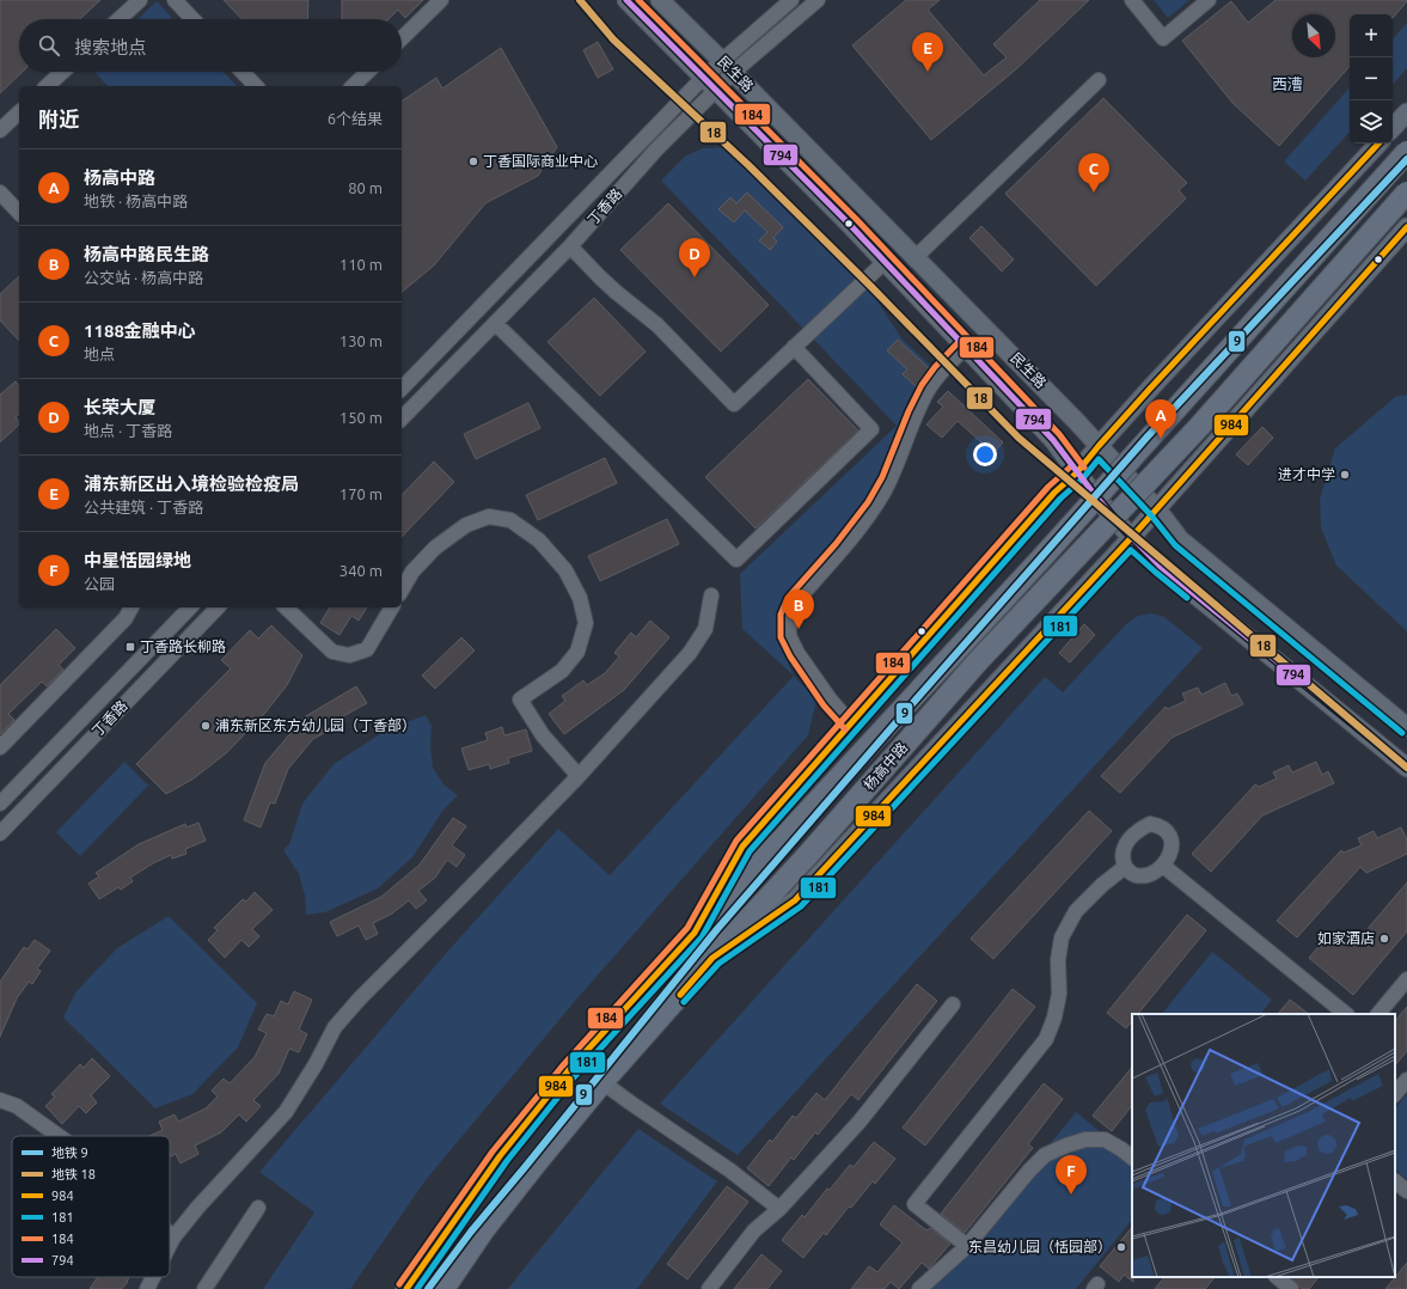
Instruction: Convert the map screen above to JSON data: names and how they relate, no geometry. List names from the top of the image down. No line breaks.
{"streets":{"highway":["杨高中路"],"main road":["民生路"],"street":["丁香路"]},"crossings":[["民生路","丁香路"],["民生路","杨高中路"]],"districts":["西漕"],"places":{"other":["丁香国际商业中心","进才中学","浦东新区东方幼儿园（丁香部）","如家酒店","东昌幼儿园（恬园部）"],"transit":["丁香路长柳路"]},"lines":["metro line 18","transit line 184","transit line 794","transit line 984","metro line 9","transit line 181"],"legend":["地铁 9","地铁 18","984","181","184","794"],"north":"bottom right","page":{"map_buttons":["+","−"],"search":"搜索地点","pins":["E","C","D","A","B","F"],"heading":["附近","6个结果"],"list":[{"mark":"A","name":"杨高中路","note":"地铁 · 杨高中路","value":"80 m"},{"mark":"B","name":"杨高中路民生路","note":"公交站 · 杨高中路","value":"110 m"},{"mark":"C","name":"1188金融中心","note":"地点","value":"130 m"},{"mark":"D","name":"长荣大厦","note":"地点 · 丁香路","value":"150 m"},{"mark":"E","name":"浦东新区出入境检验检疫局","note":"公共建筑 · 丁香路","value":"170 m"},{"mark":"F","name":"中星恬园绿地","note":"公园","value":"340 m"}]}}
